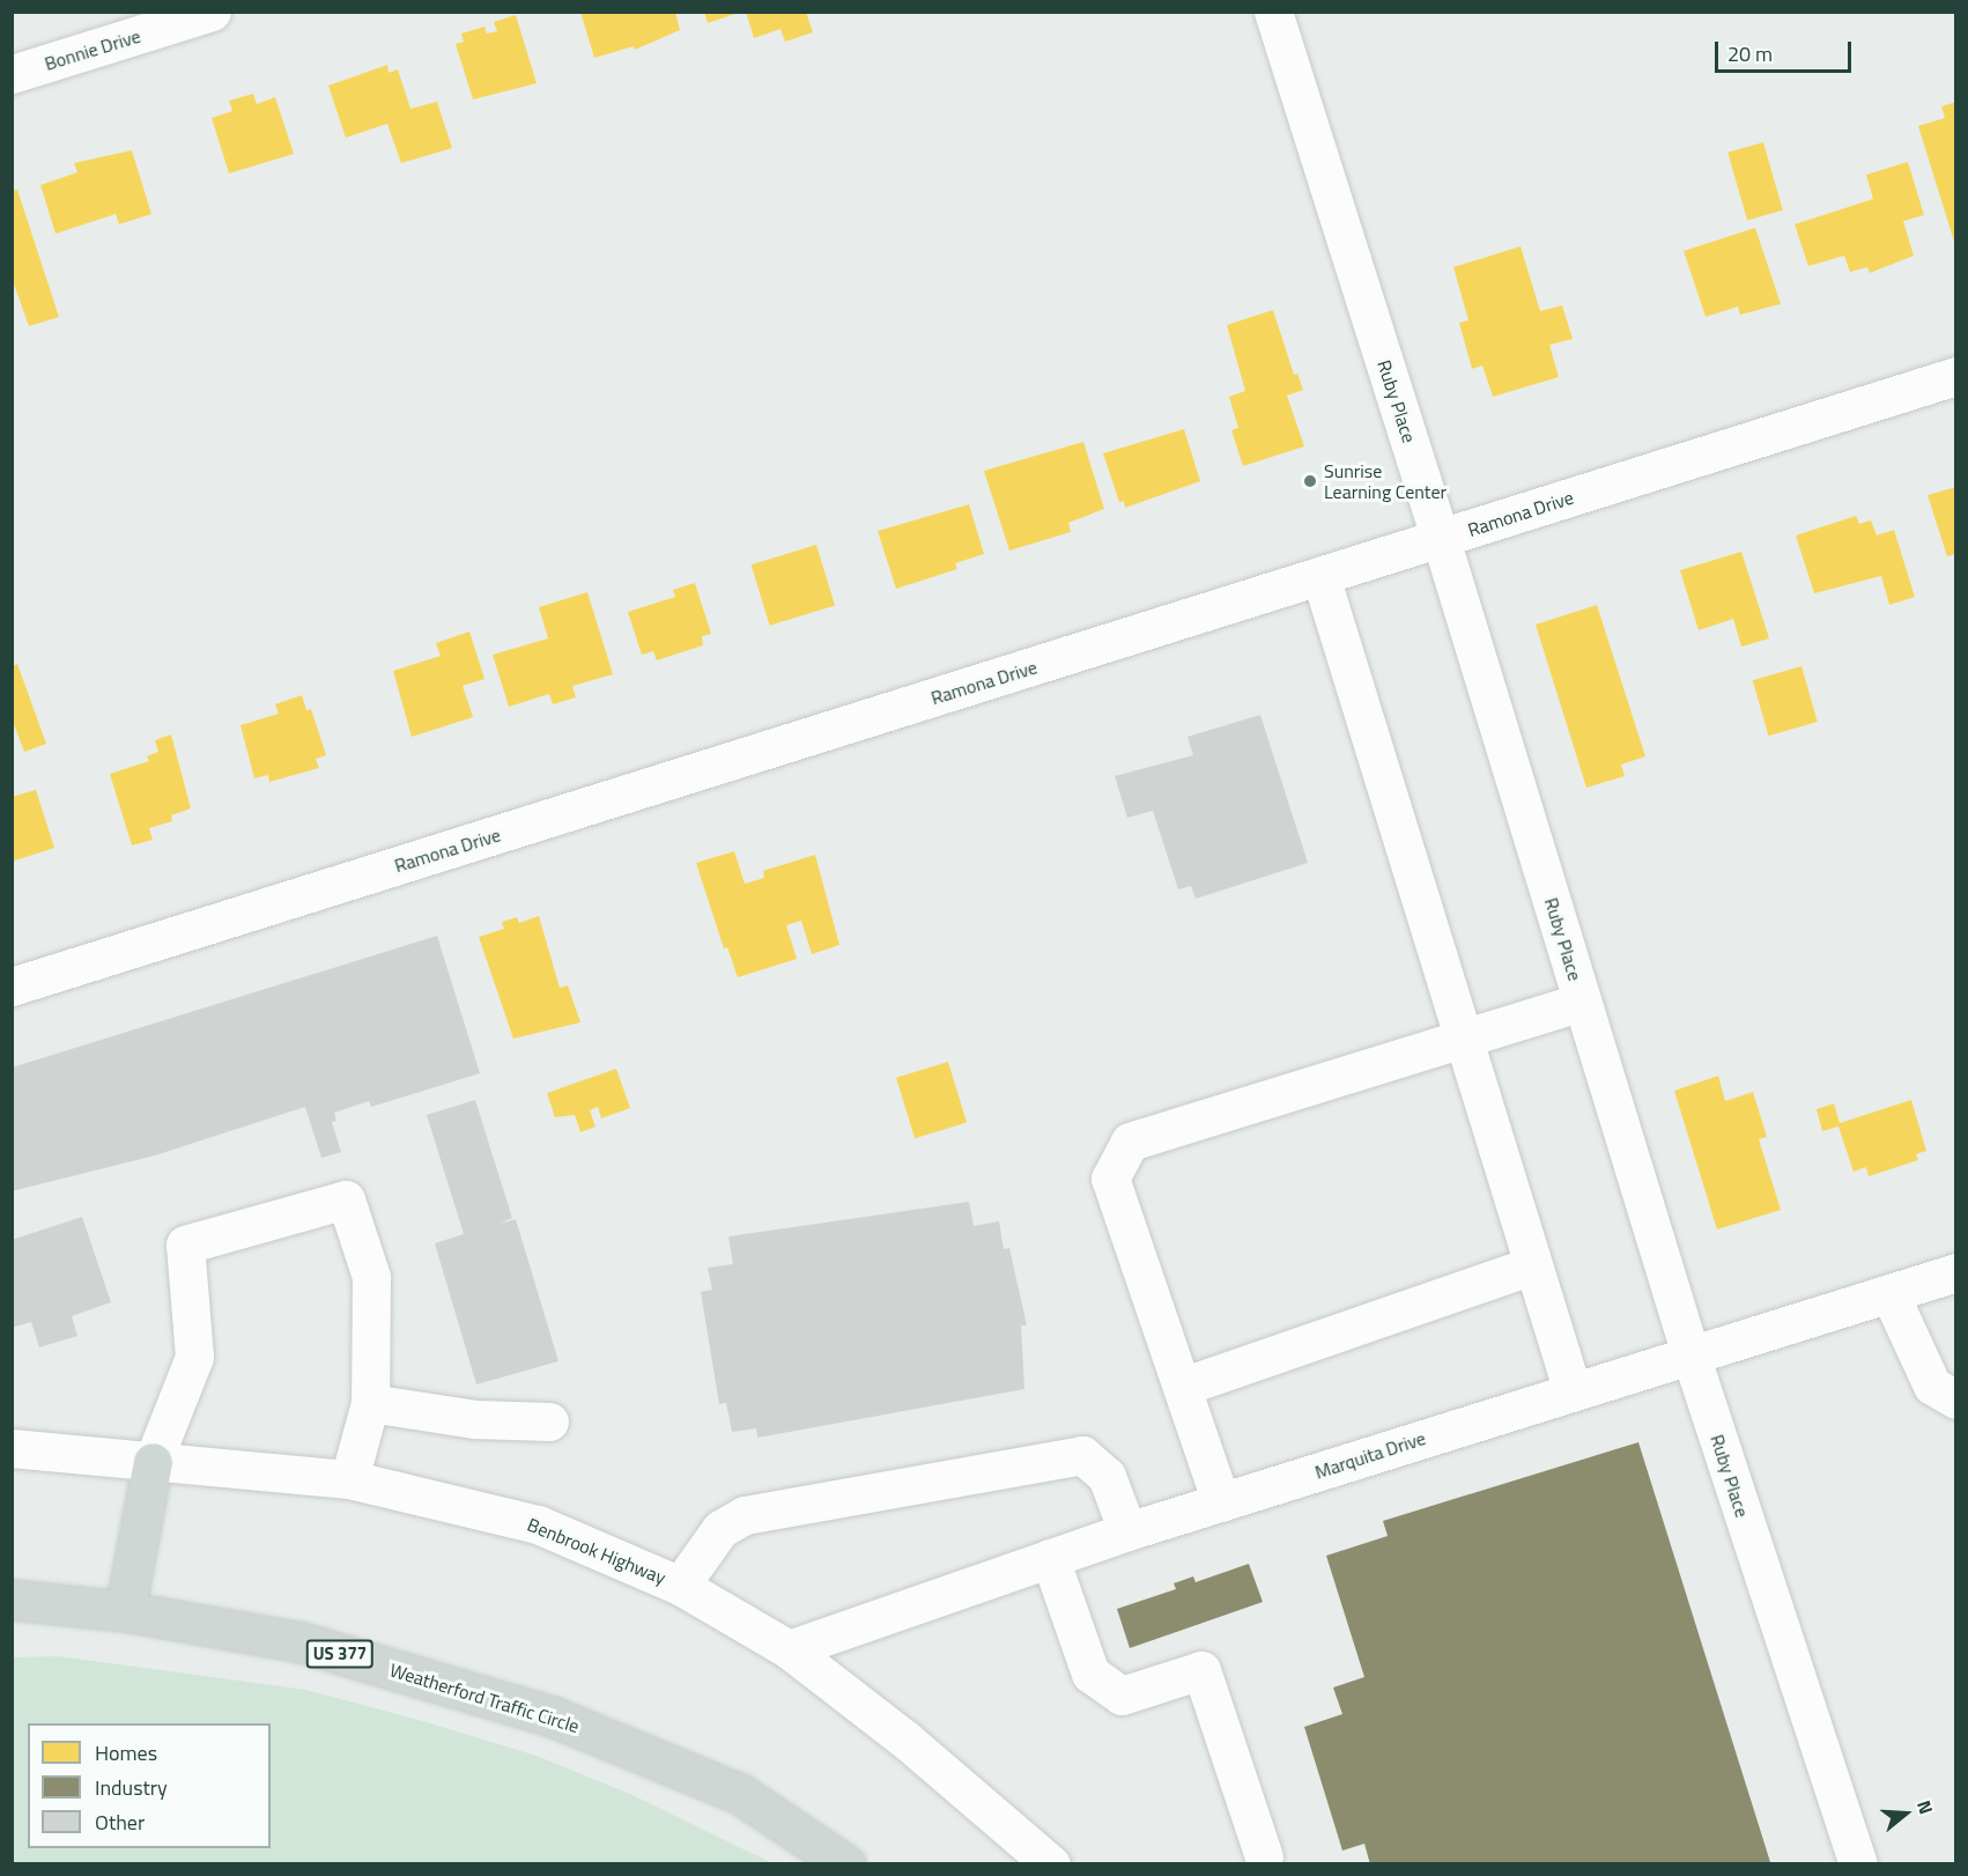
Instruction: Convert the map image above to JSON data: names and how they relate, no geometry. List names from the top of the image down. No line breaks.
{"streets":{"main road":["US 377","Weatherford Traffic Circle"],"street":["Bonnie Drive","Ruby Place","Ramona Drive","Marquita Drive","Benbrook Highway"]},"crossings":[["Ruby Place","Ramona Drive"],["Ruby Place","Marquita Drive"],["Marquita Drive","Benbrook Highway"]],"places":["Sunrise Learning Center"],"legend":["Homes","Industry","Other"],"scale_bar":"20 m","north":"right"}
